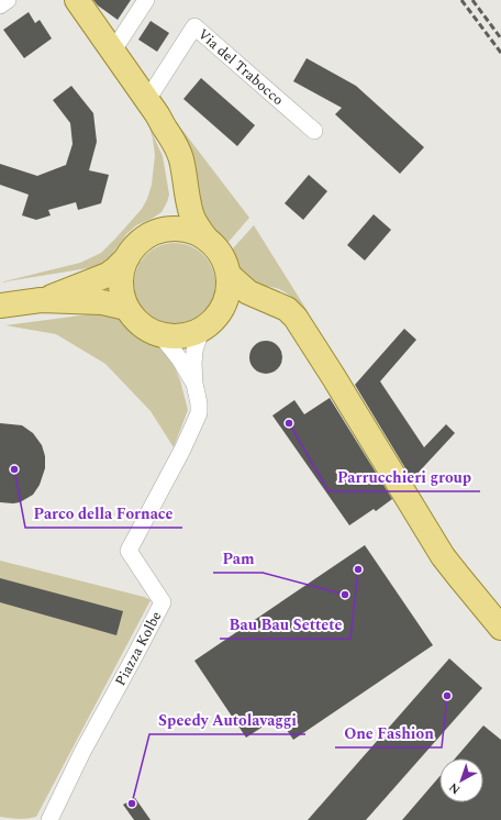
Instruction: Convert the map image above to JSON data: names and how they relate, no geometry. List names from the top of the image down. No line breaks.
{"streets":{"street":["Via del Trabocco","Piazza Kolbe"]},"places":["Parrucchieri group","Parco della Fornace","Bau Bau Settete","Pam","One Fashion","Speedy Autolavaggi"],"north":"bottom left"}
